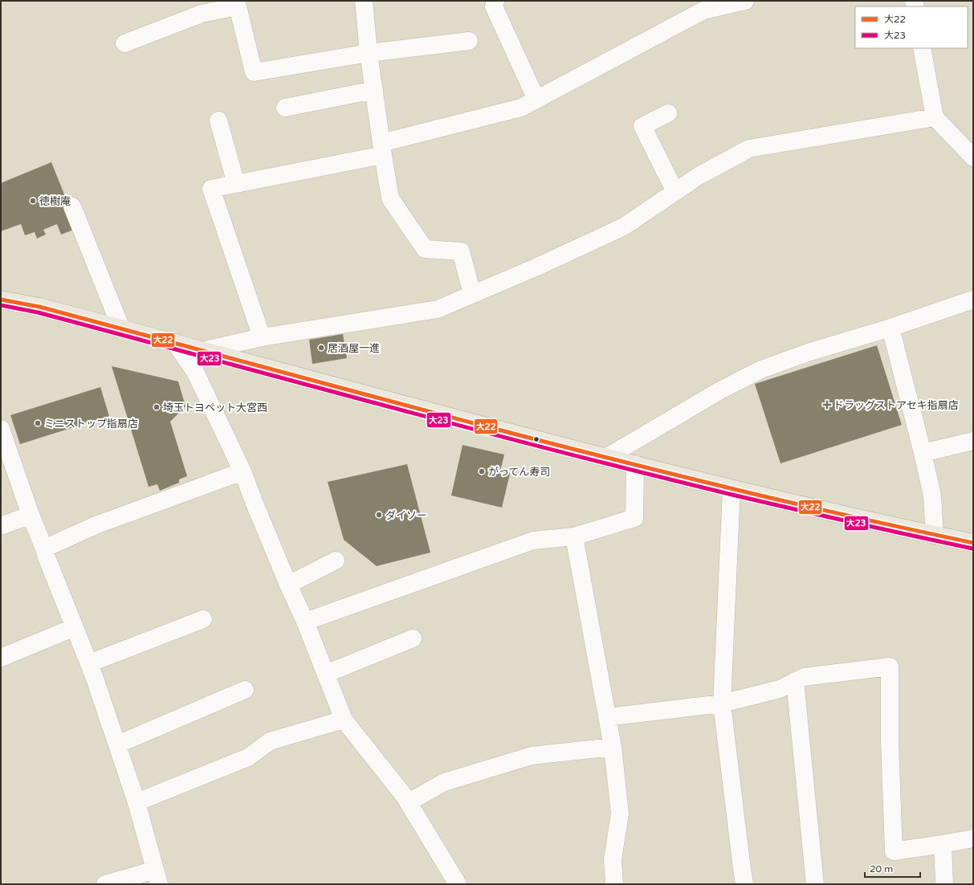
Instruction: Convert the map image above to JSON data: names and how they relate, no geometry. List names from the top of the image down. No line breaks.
{"places":{"other":["徳樹庵","居酒屋一進","埼玉トヨペット大宮西","ミニストップ指扇店","がってん寿司","ダイソー"],"health":["ドラッグストアセキ指扇店"]},"lines":["transit line 大22","transit line 大23"],"legend":["大22","大23"],"scale_bar":"20 m"}
